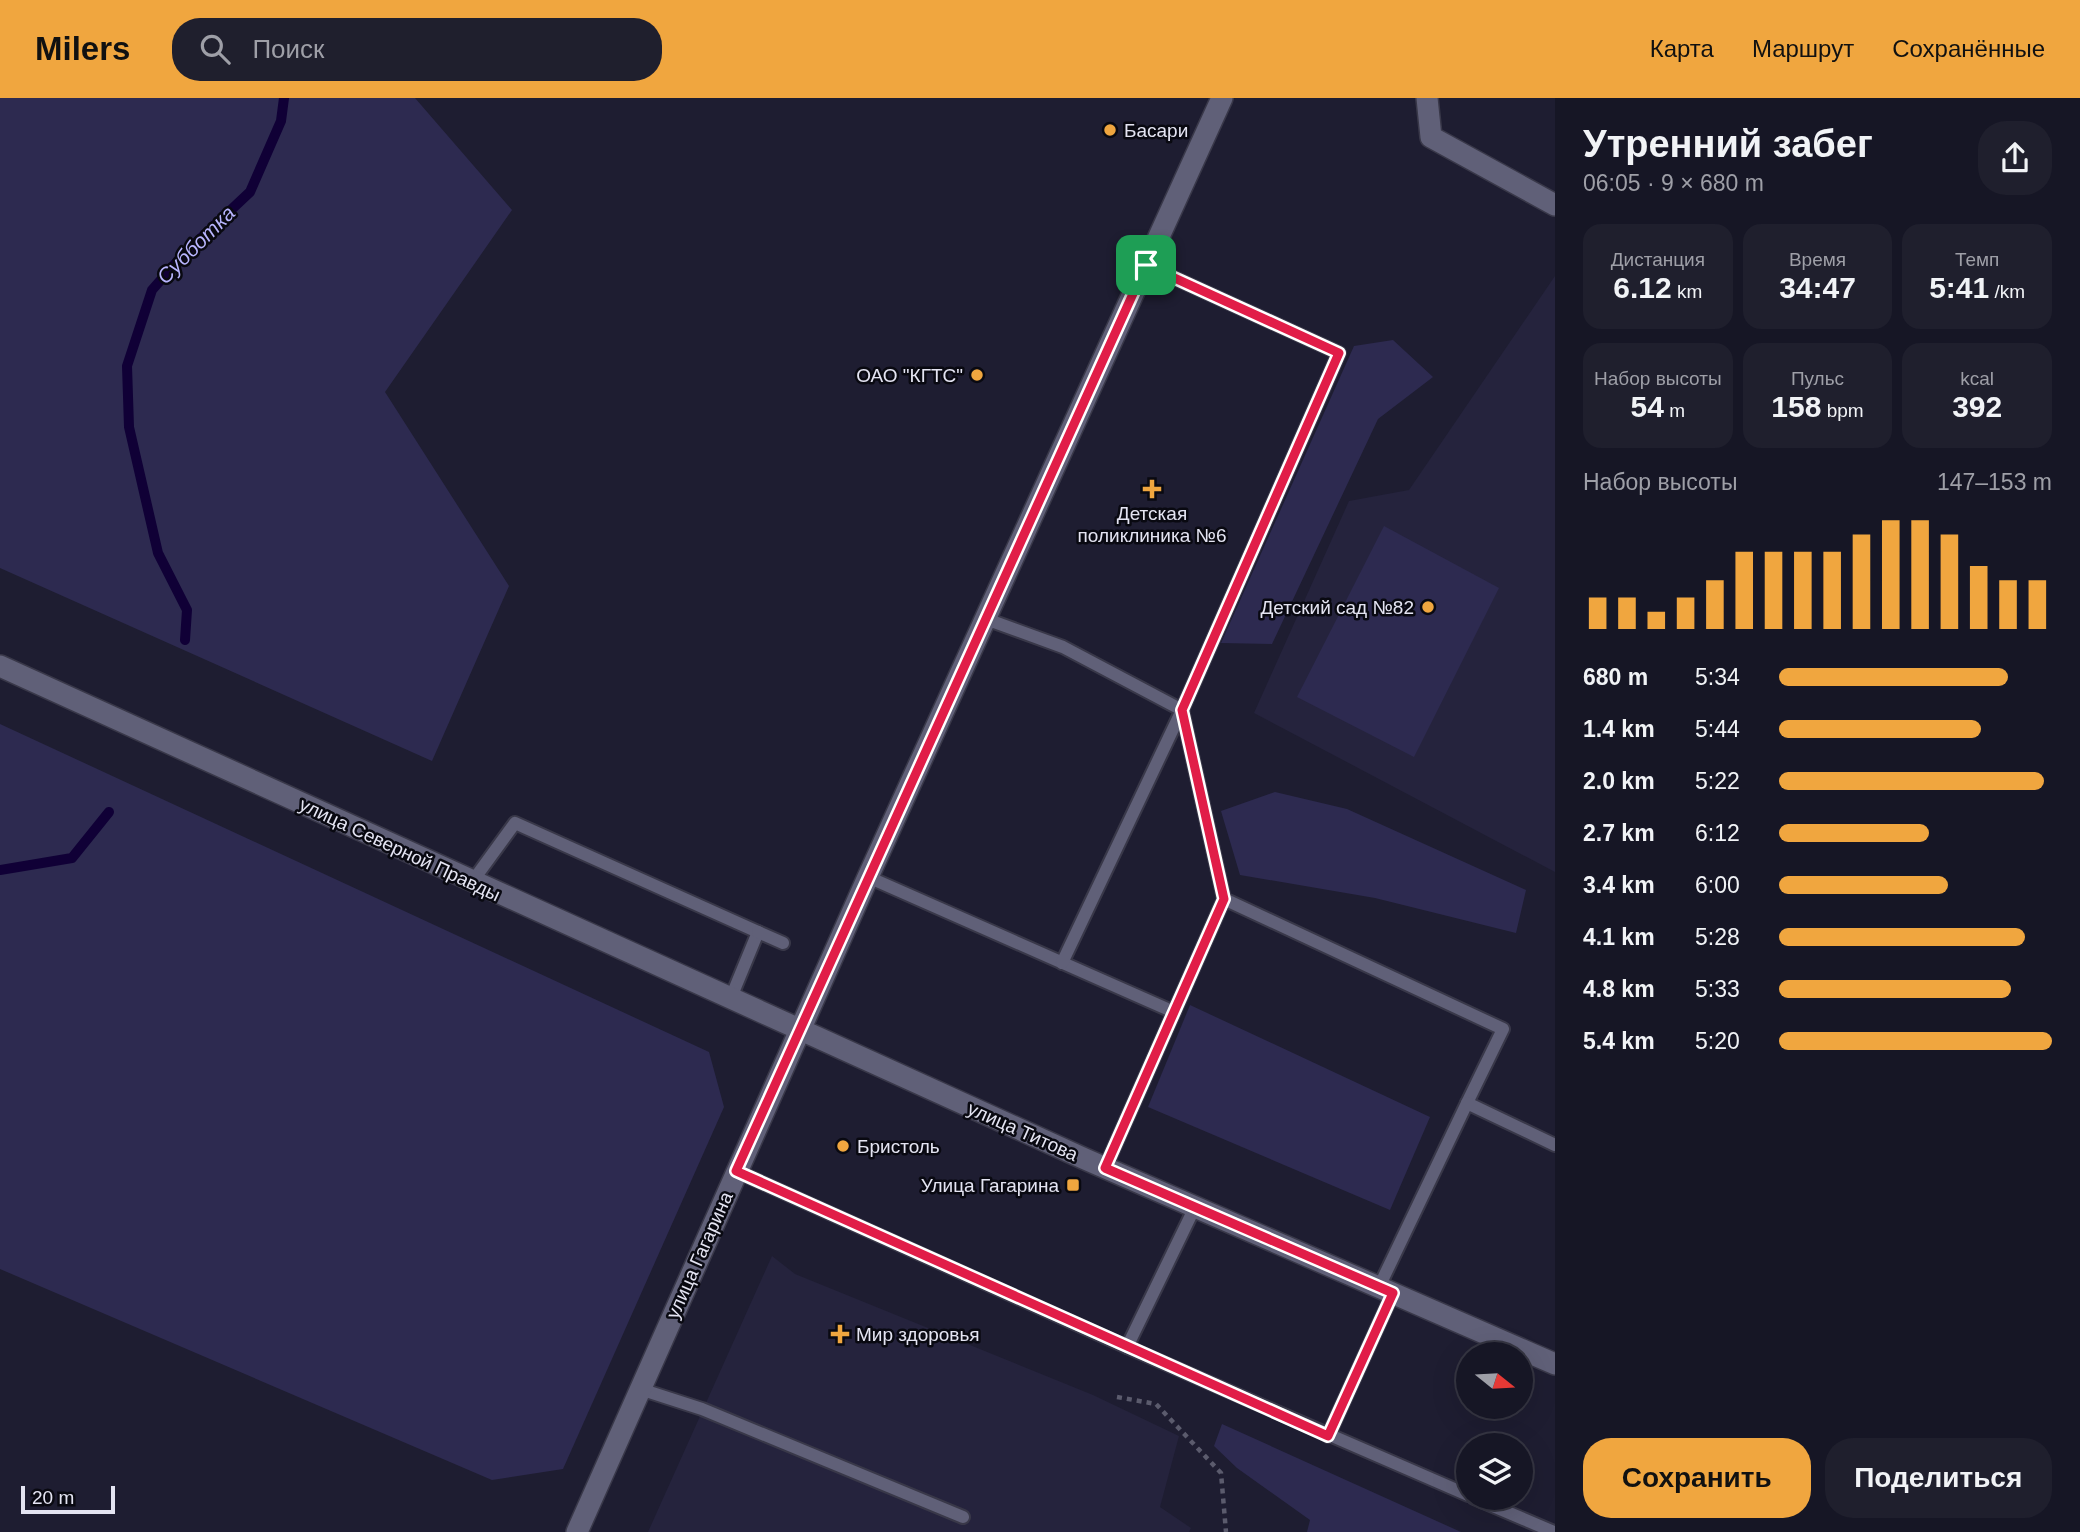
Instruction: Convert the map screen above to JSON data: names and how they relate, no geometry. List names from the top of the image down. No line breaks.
{"streets":{"street":["улица Северной Правды","улица Титова","улица Гагарина"]},"crossings":[["улица Северной Правды","улица Титова"],["улица Северной Правды","улица Гагарина"],["улица Титова","улица Гагарина"]],"water":["Субботка"],"places":{"other":["Басари","ОАО \"КГТС\"","Детский сад №82","Бристоль"],"health":["Детская поликлиника №6","Мир здоровья"],"transit":["Улица Гагарина"]},"scale_bar":"20 m","north":"right","page":{"header":"Milers","search":"Поиск","nav":["Карта","Маршрут","Сохранённые"],"heading":["Утренний забег","06:05 · 9 × 680 m"],"stats":[["Дистанция","6.12 km"],["Время","34:47"],["Темп","5:41 /km"],["Набор высоты","54 m"],["Пульс","158 bpm"],["kcal","392"]],"chart":["Набор высоты","147–153 m"],"list":[{"name":"680 m","note":"5:34"},{"name":"1.4 km","note":"5:44"},{"name":"2.0 km","note":"5:22"},{"name":"2.7 km","note":"6:12"},{"name":"3.4 km","note":"6:00"},{"name":"4.1 km","note":"5:28"},{"name":"4.8 km","note":"5:33"},{"name":"5.4 km","note":"5:20"}],"buttons":["Сохранить","Поделиться"],"scale":"20 m"}}
